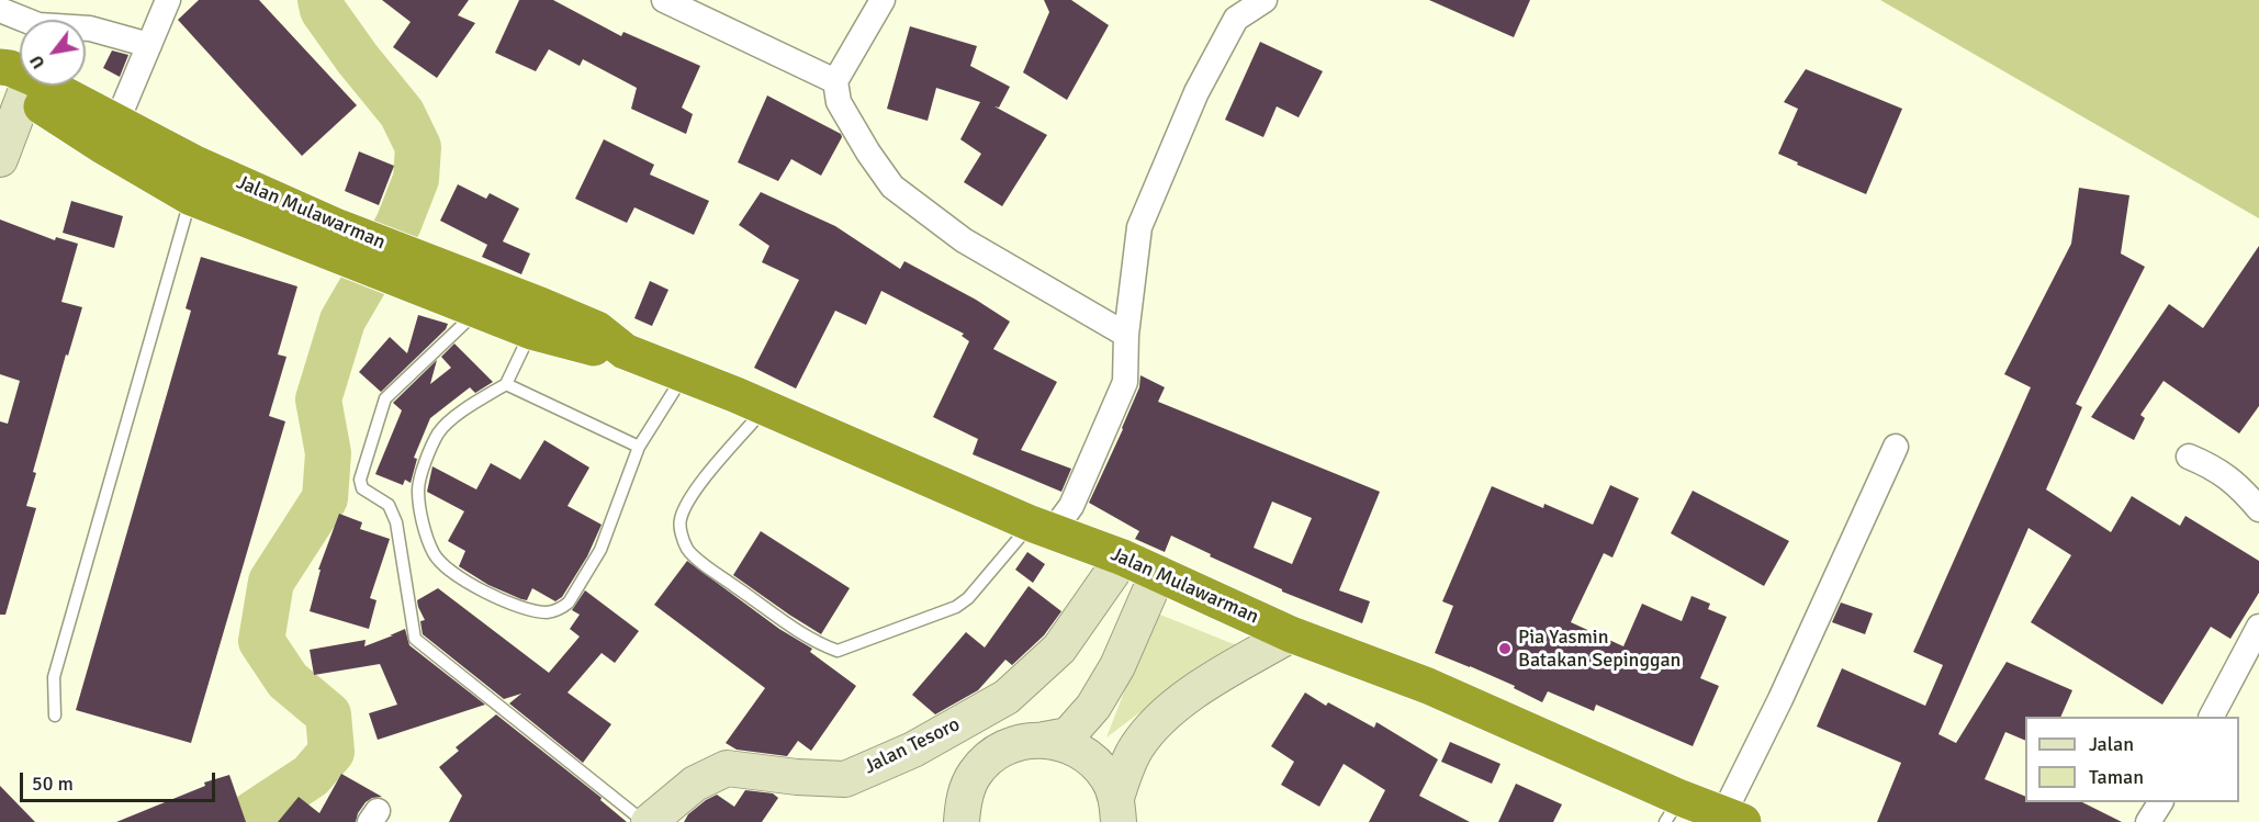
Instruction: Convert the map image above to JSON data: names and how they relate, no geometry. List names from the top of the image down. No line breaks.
{"streets":{"highway":["Jalan Mulawarman"],"street":["Jalan Tesoro"]},"crossings":[["Jalan Mulawarman","Jalan Tesoro"]],"places":["Pia Yasmin Batakan Sepinggan"],"legend":["Jalan","Taman"],"scale_bar":"50 m","north":"bottom left"}
